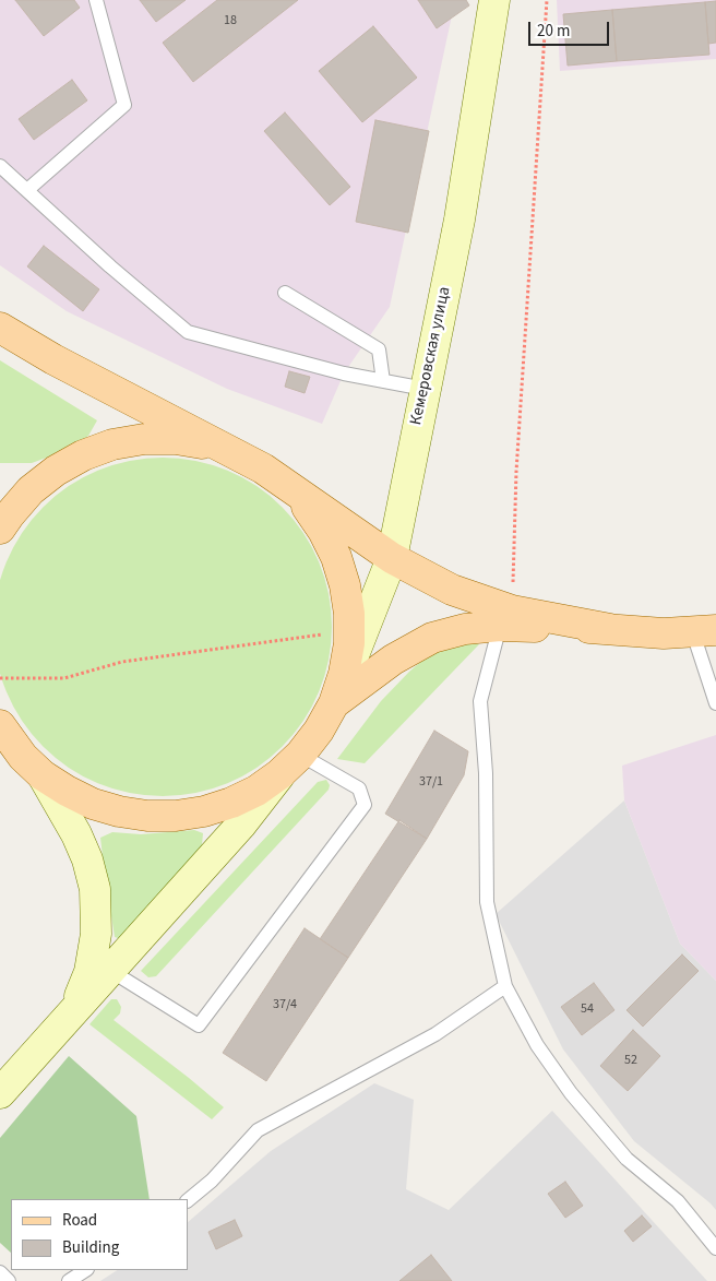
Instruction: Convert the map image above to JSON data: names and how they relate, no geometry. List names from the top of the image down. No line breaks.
{"streets":{"main road":["Кемеровская улица"]},"house_numbers":["18","37/1","37/4","54","52"],"legend":["Road","Building"],"scale_bar":"20 m"}
